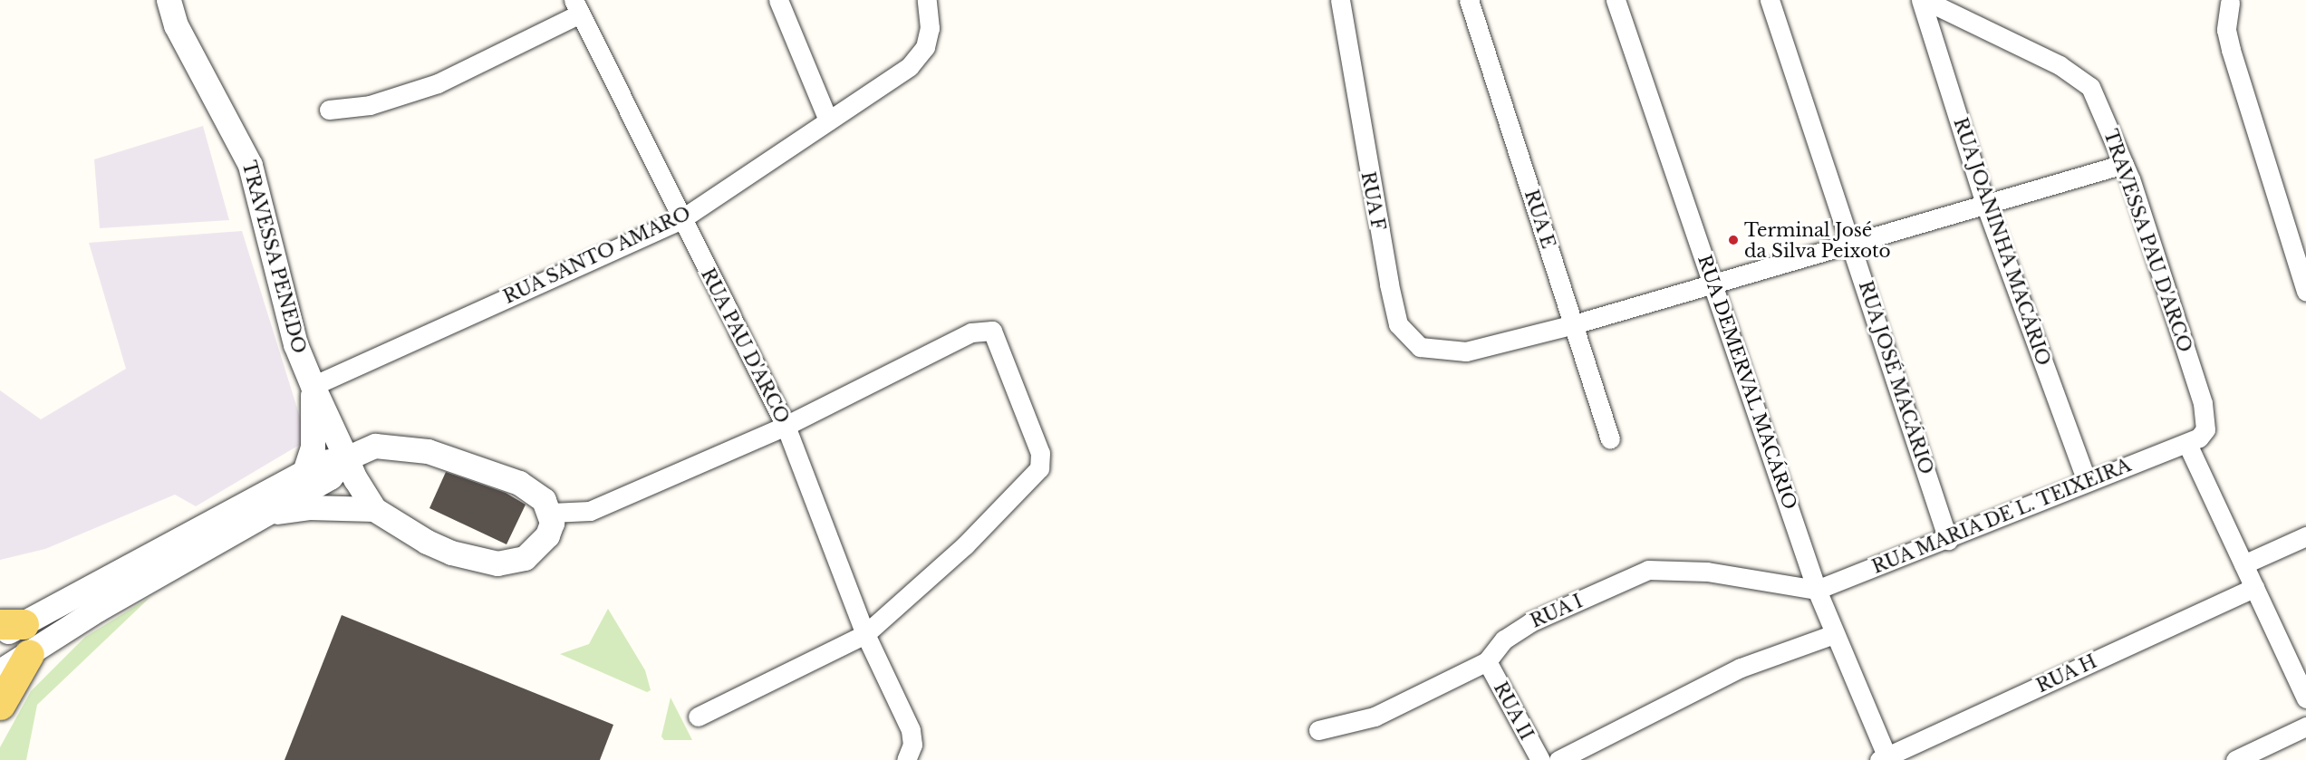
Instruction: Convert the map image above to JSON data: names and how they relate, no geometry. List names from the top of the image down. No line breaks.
{"streets":{"street":["RUA F","RUA E","TRAVESSA PAU D'ARCO","RUA JOANINHA MACÁRIO","RUA SANTO AMARO","TRAVESSA PENEDO","RUA PAU D'ARCO","RUA JOSÉ MACÁRIO","RUA DEMERVAL MACÁRIO","RUA MARIA DE L. TEIXEIRA","RUA I","RUA H","RUA II"]},"crossings":[["RUA F","RUA E"],["RUA F","TRAVESSA PAU D'ARCO"],["RUA F","RUA JOANINHA MACÁRIO"],["RUA F","RUA JOSÉ MACÁRIO"],["RUA F","RUA DEMERVAL MACÁRIO"],["TRAVESSA PAU D'ARCO","RUA JOANINHA MACÁRIO"],["TRAVESSA PAU D'ARCO","RUA MARIA DE L. TEIXEIRA"],["RUA JOANINHA MACÁRIO","RUA MARIA DE L. TEIXEIRA"],["RUA SANTO AMARO","TRAVESSA PENEDO"],["RUA SANTO AMARO","RUA PAU D'ARCO"],["RUA JOSÉ MACÁRIO","RUA MARIA DE L. TEIXEIRA"],["RUA DEMERVAL MACÁRIO","RUA MARIA DE L. TEIXEIRA"],["RUA DEMERVAL MACÁRIO","RUA I"],["RUA DEMERVAL MACÁRIO","RUA H"],["RUA MARIA DE L. TEIXEIRA","RUA I"],["RUA I","RUA II"]],"places":["Terminal José da Silva Peixoto"]}
